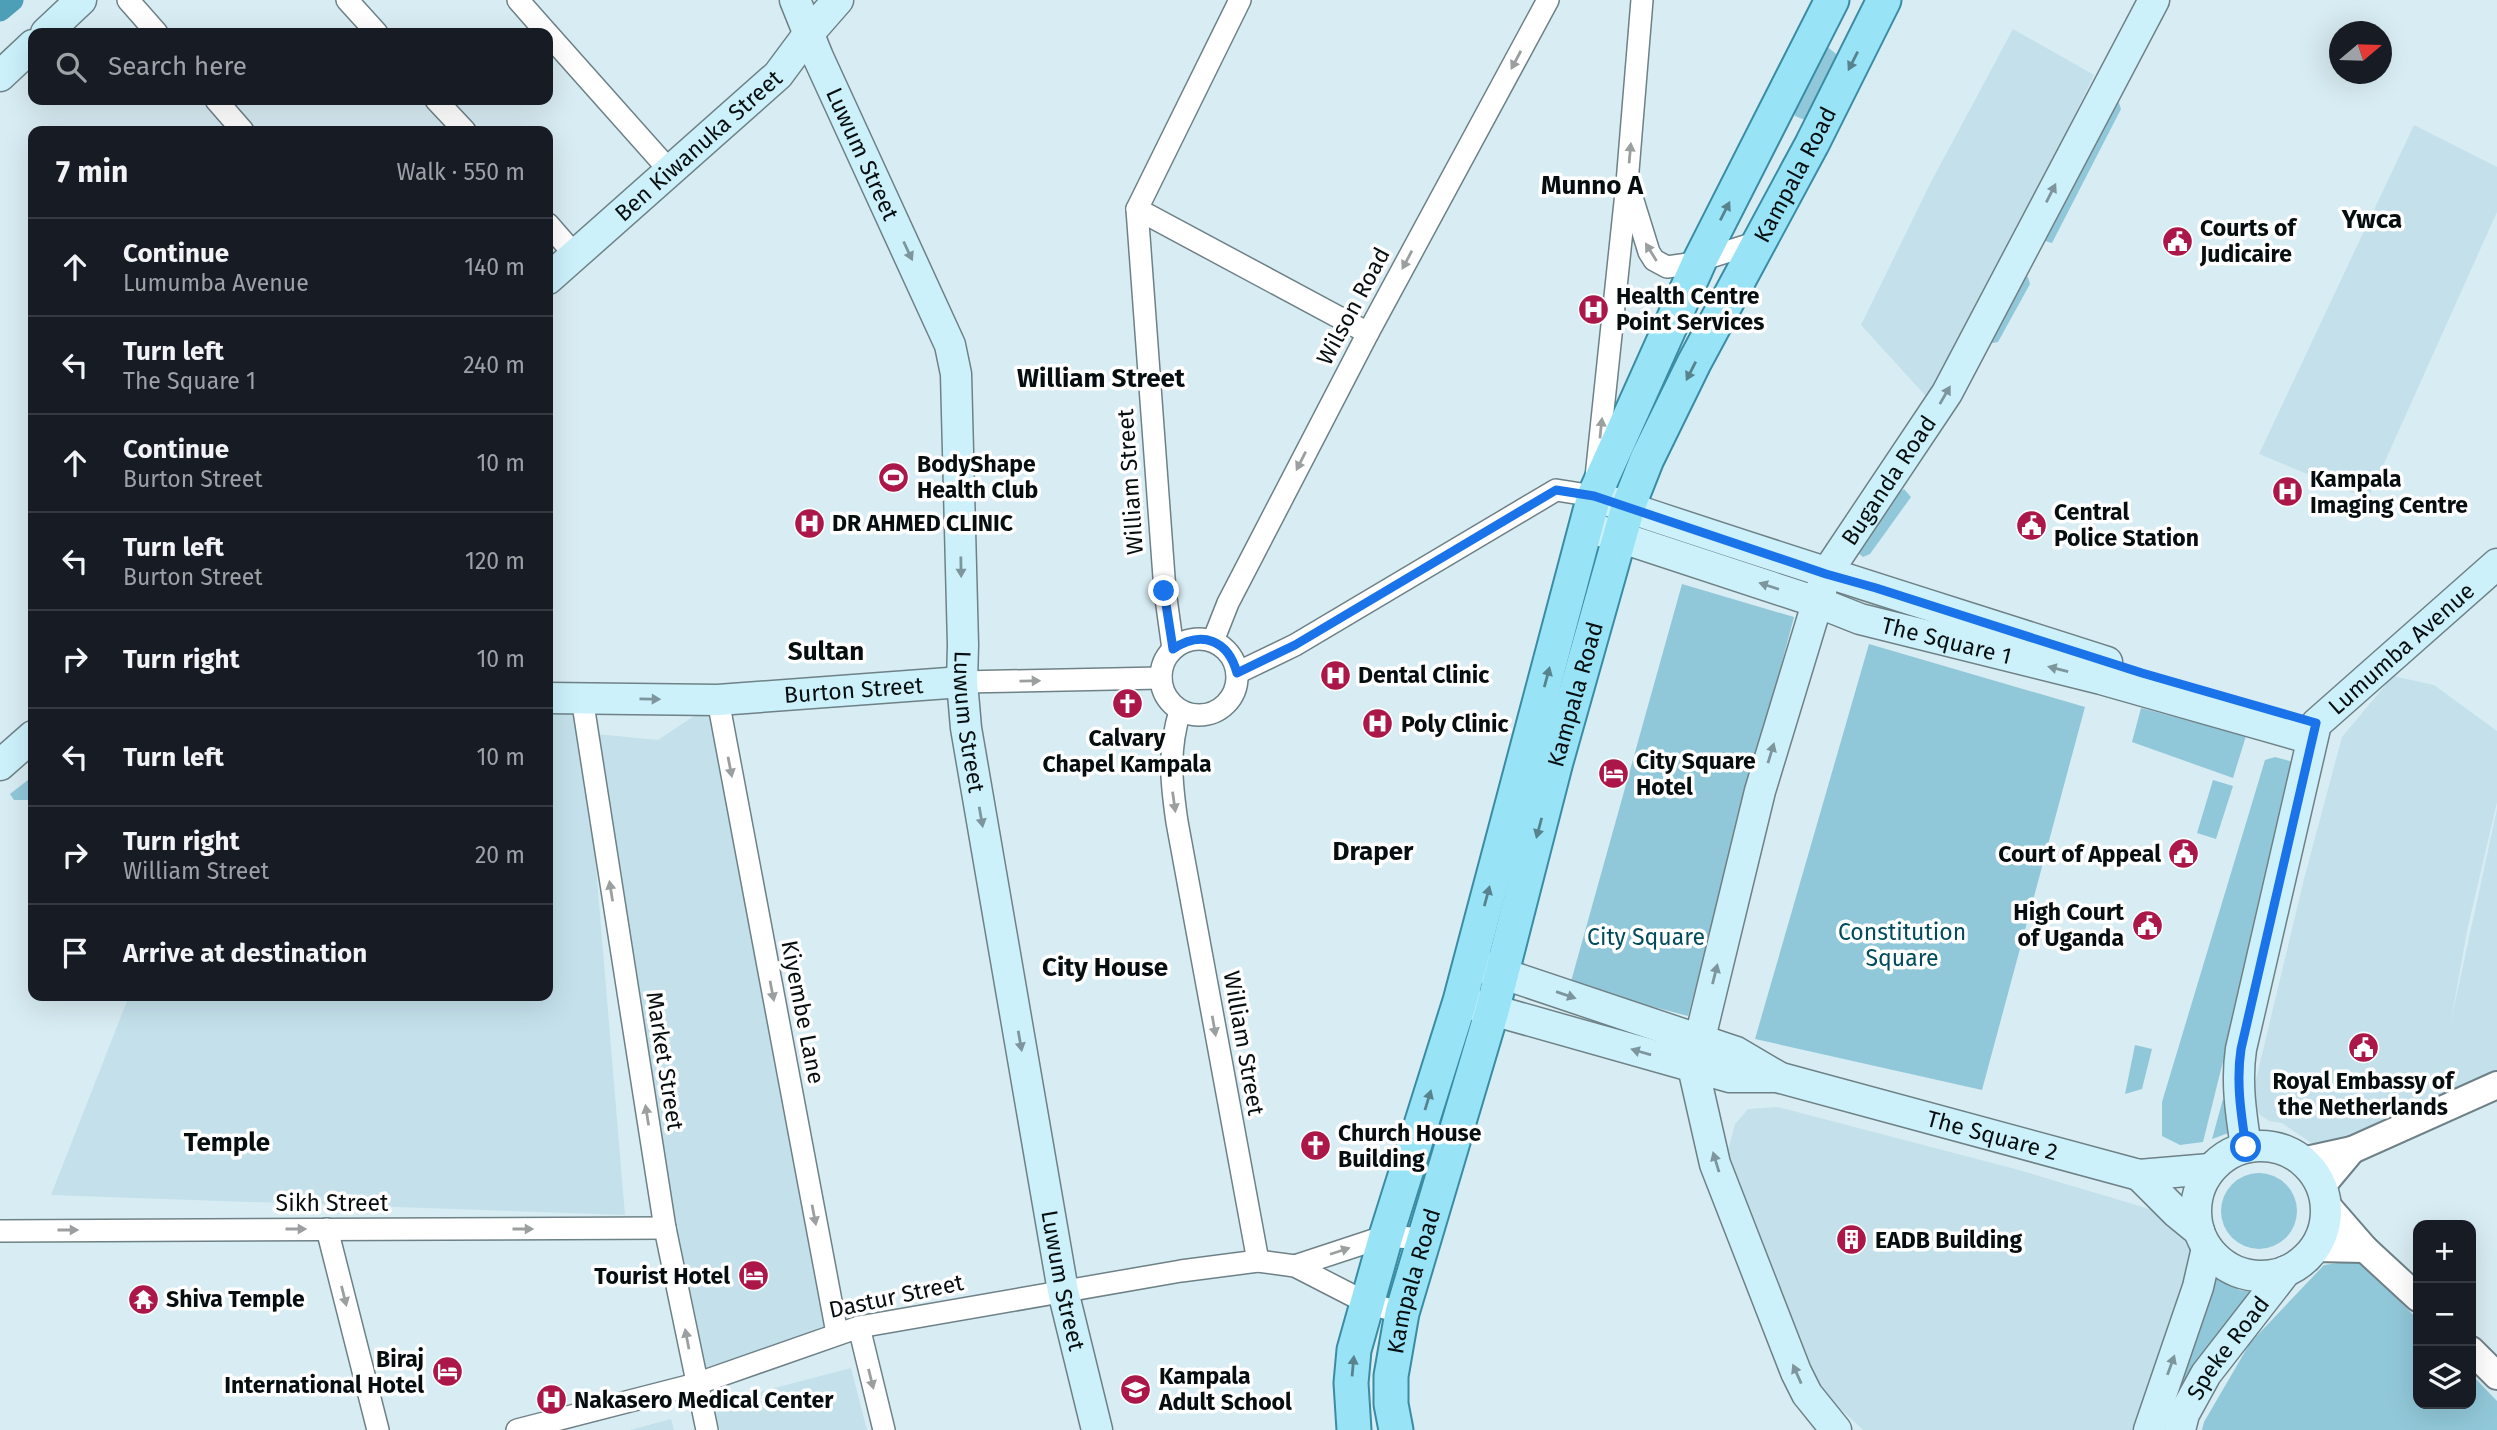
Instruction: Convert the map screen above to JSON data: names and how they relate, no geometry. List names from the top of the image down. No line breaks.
{"streets":{"main road":["Ben Kiwanuka Street","Luwum Street","Kampala Road","Buganda Road","The Square 1","Lumumba Avenue","Burton Street","The Square 2","Speke Road"],"street":["Wilson Road","William Street","Kiyembe Lane","Market Street","Sikh Street","Dastur Street"]},"crossings":[["Ben Kiwanuka Street","Luwum Street"],["Luwum Street","Burton Street"],["Luwum Street","Dastur Street"],["Kampala Road","The Square 1"],["Kampala Road","The Square 2"],["Kampala Road","Dastur Street"],["Wilson Road","William Street"],["Wilson Road","Burton Street"],["Buganda Road","The Square 1"],["Buganda Road","The Square 2"],["William Street","Burton Street"],["William Street","Dastur Street"],["The Square 1","Lumumba Avenue"],["Burton Street","Kiyembe Lane"],["Burton Street","Market Street"],["Kiyembe Lane","Dastur Street"],["Market Street","Sikh Street"],["Market Street","Dastur Street"],["The Square 2","Speke Road"]],"one_way":["Luwum Street","Buganda Road","William Street","Burton Street","Kiyembe Lane","Market Street","Sikh Street"],"districts":["Munno A","Ywca","William Street","Sultan","Draper","City House","Temple"],"parks":["Constitution Square","City Square"],"places":{"public building":["Courts of Judicaire","Central Police Station","Court of Appeal","High Court of Uganda","Royal Embassy of the Netherlands"],"hospital":["Health Centre Point Services","Kampala Imaging Centre","DR AHMED CLINIC","Dental Clinic","Poly Clinic","Nakasero Medical Center"],"sports":["BodyShape Health Club"],"church":["Calvary Chapel Kampala","Church House Building"],"hotel":["City Square Hotel","Tourist Hotel","Biraj International Hotel"],"building":["EADB Building"],"temple":["Shiva Temple"],"school or university":["Kampala Adult School"]},"north":"right","page":{"search":"Search here","heading":["7 min","Walk · 550 m"],"list":[["Continue","Lumumba Avenue","140 m"],["Turn left","The Square 1","240 m"],["Continue","Burton Street","10 m"],["Turn left","Burton Street","120 m"],["Turn right","10 m"],["Turn left","10 m"],["Turn right","William Street","20 m"],"Arrive at destination"],"map_buttons":["+","−"]}}
